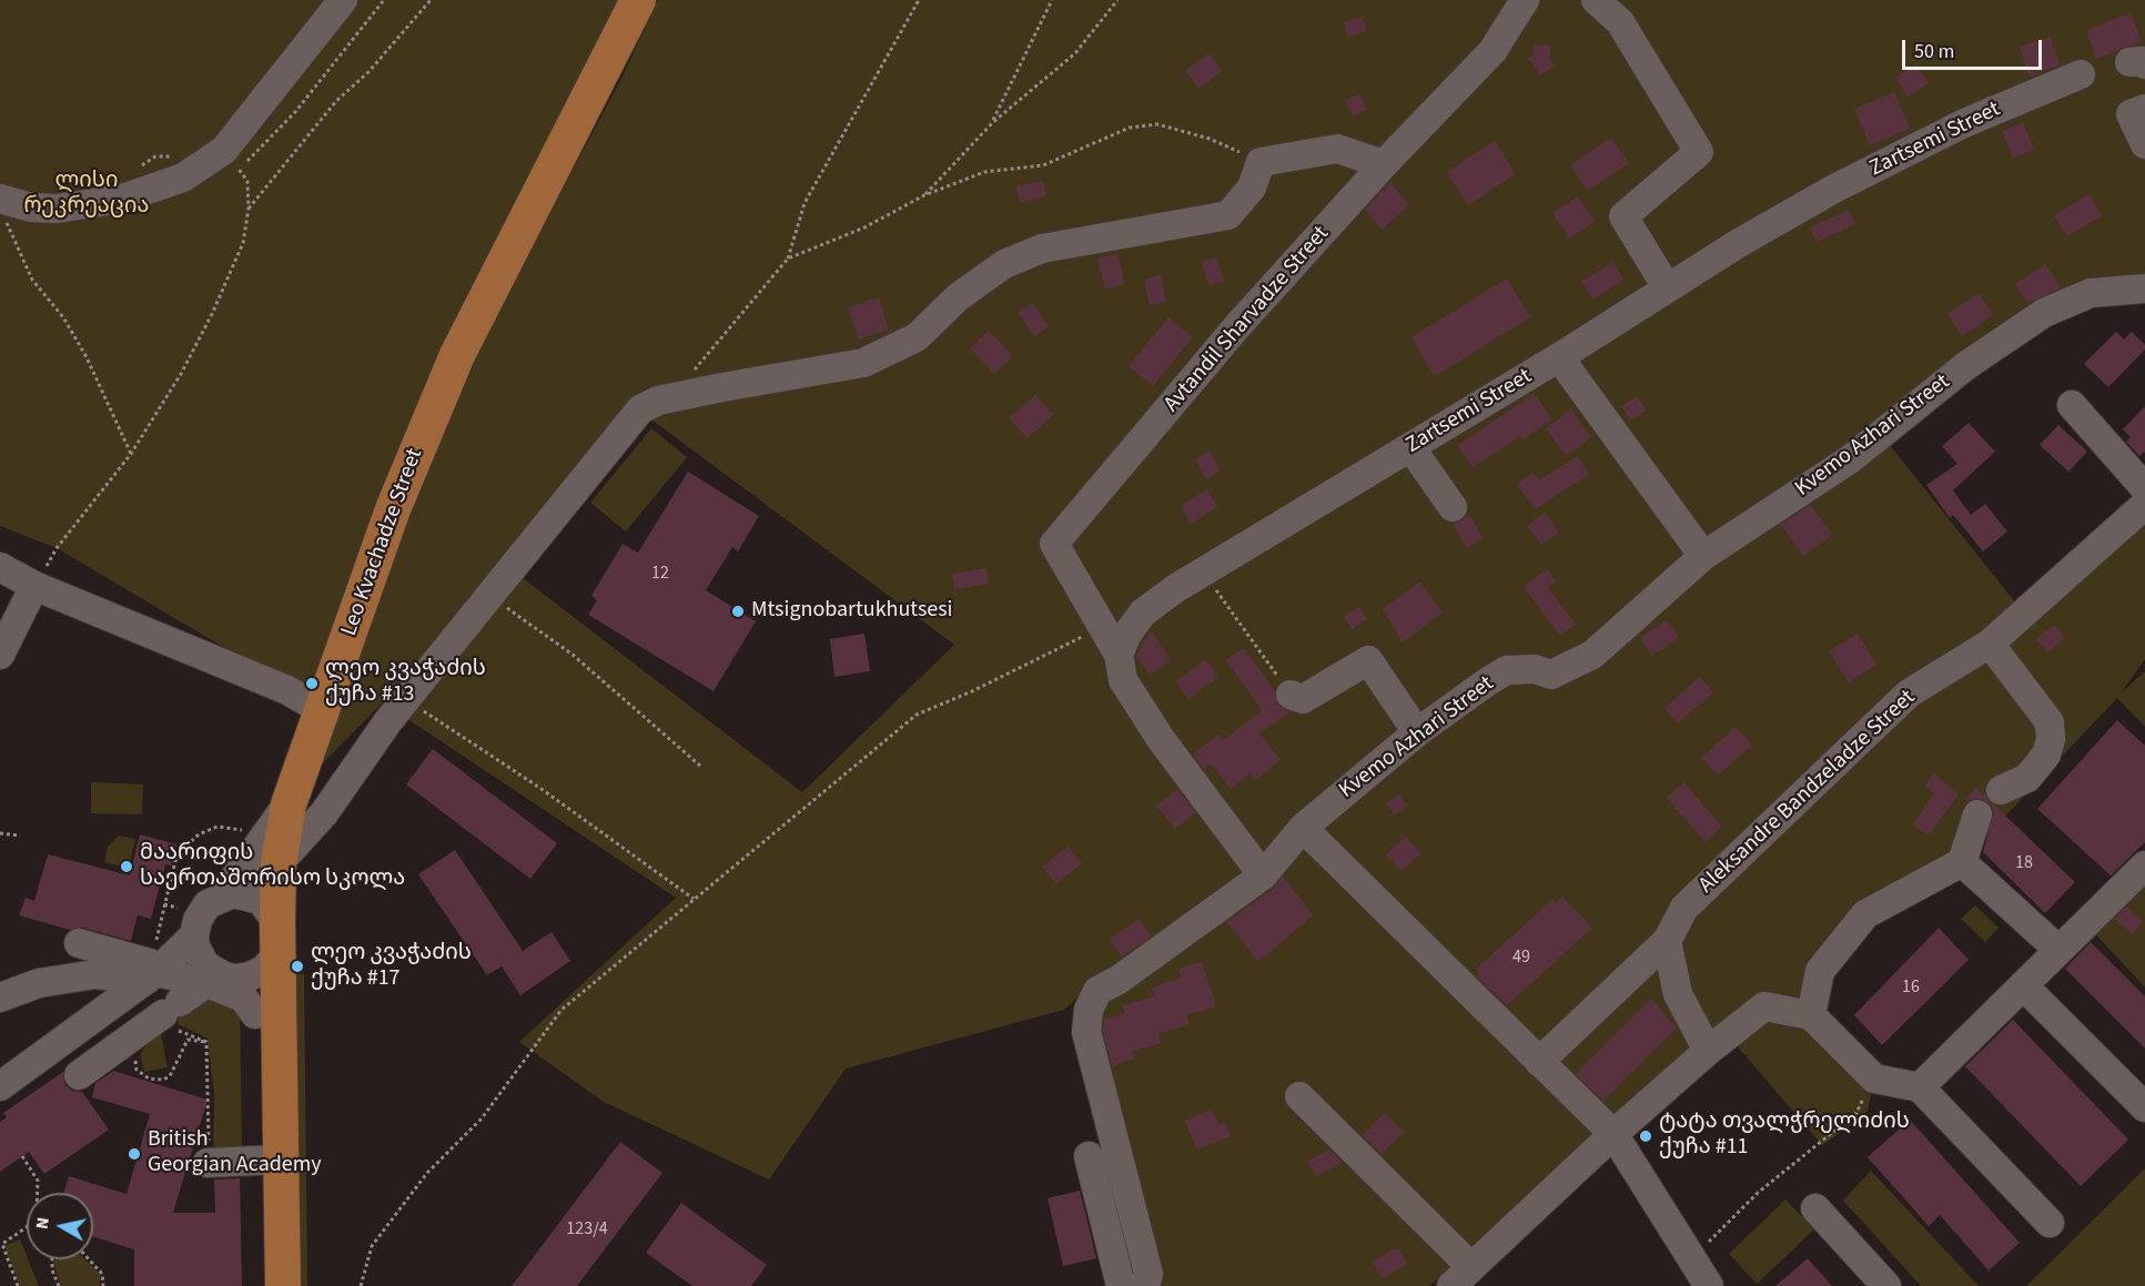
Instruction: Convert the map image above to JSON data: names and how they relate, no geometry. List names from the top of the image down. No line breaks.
{"streets":{"main road":["Leo Kvachadze Street"],"street":["Zartsemi Street","Avtandil Sharvadze Street","Kvemo Azhari Street","Aleksandre Bandzeladze Street"]},"crossings":[["Zartsemi Street","Avtandil Sharvadze Street"]],"parks":["ლისი რეკრეაცია"],"places":["Mtsignobartukhutsesi","ლეო კვაჭაძის ქუჩა #13","მაარიფის საერთაშორისო სკოლა","ლეო კვაჭაძის ქუჩა #17","ტატა თვალჭრელიძის ქუჩა #11","British Georgian Academy"],"house_numbers":["12","18","49","16","123/4"],"scale_bar":"50 m","north":"left"}
